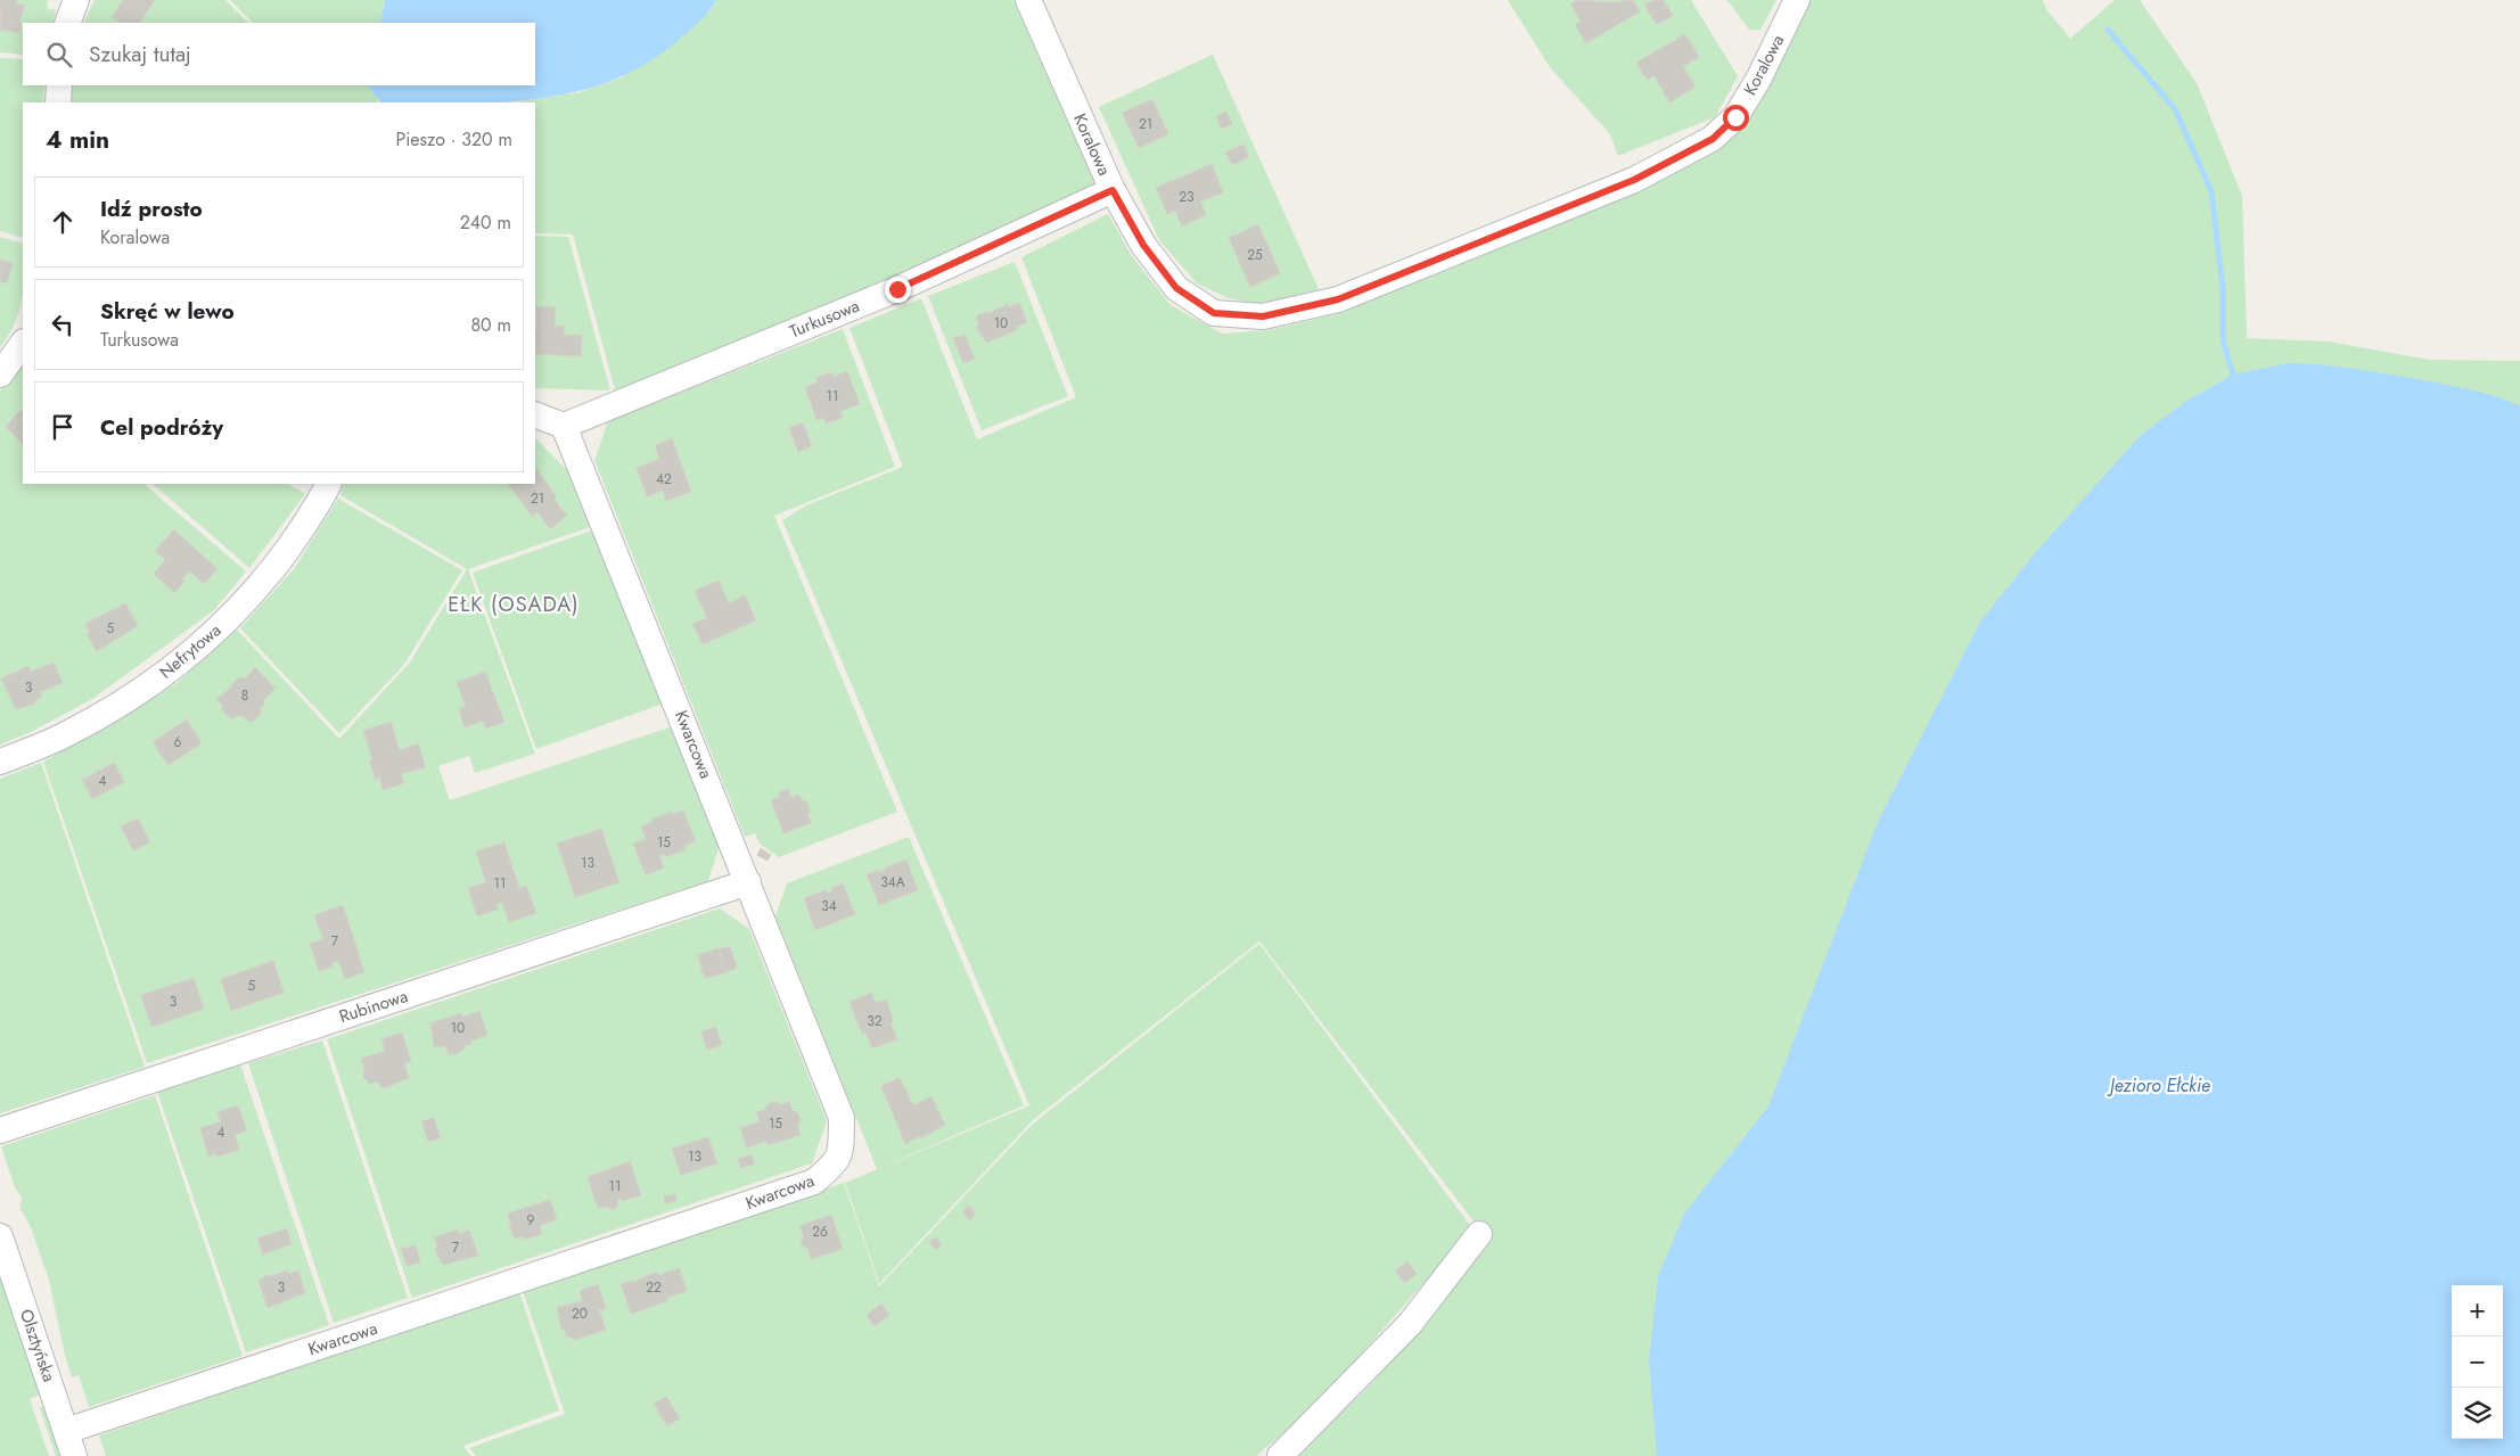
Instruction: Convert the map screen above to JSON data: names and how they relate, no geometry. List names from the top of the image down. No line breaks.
{"streets":{"street":["Koralowa","Turkusowa","Nefrytowa","Kwarcowa","Rubinowa","Olsztyńska"]},"crossings":[["Koralowa","Turkusowa"],["Turkusowa","Kwarcowa"],["Kwarcowa","Rubinowa"],["Kwarcowa","Olsztyńska"]],"districts":["EŁK (OSADA)"],"water":["Jezioro Ełckie"],"house_numbers":["21","23","25","10","11","42","21","5","3","8","6","4","15","13","34A","11","34","7","5","3","32","10","15","4","13","11","9","26","7","3","22","20"],"page":{"search":"Szukaj tutaj","heading":["4 min","Pieszo · 320 m"],"list":[["Idź prosto","Koralowa","240 m"],["Skręć w lewo","Turkusowa","80 m"],"Cel podróży"],"map_buttons":["+","−"]}}
